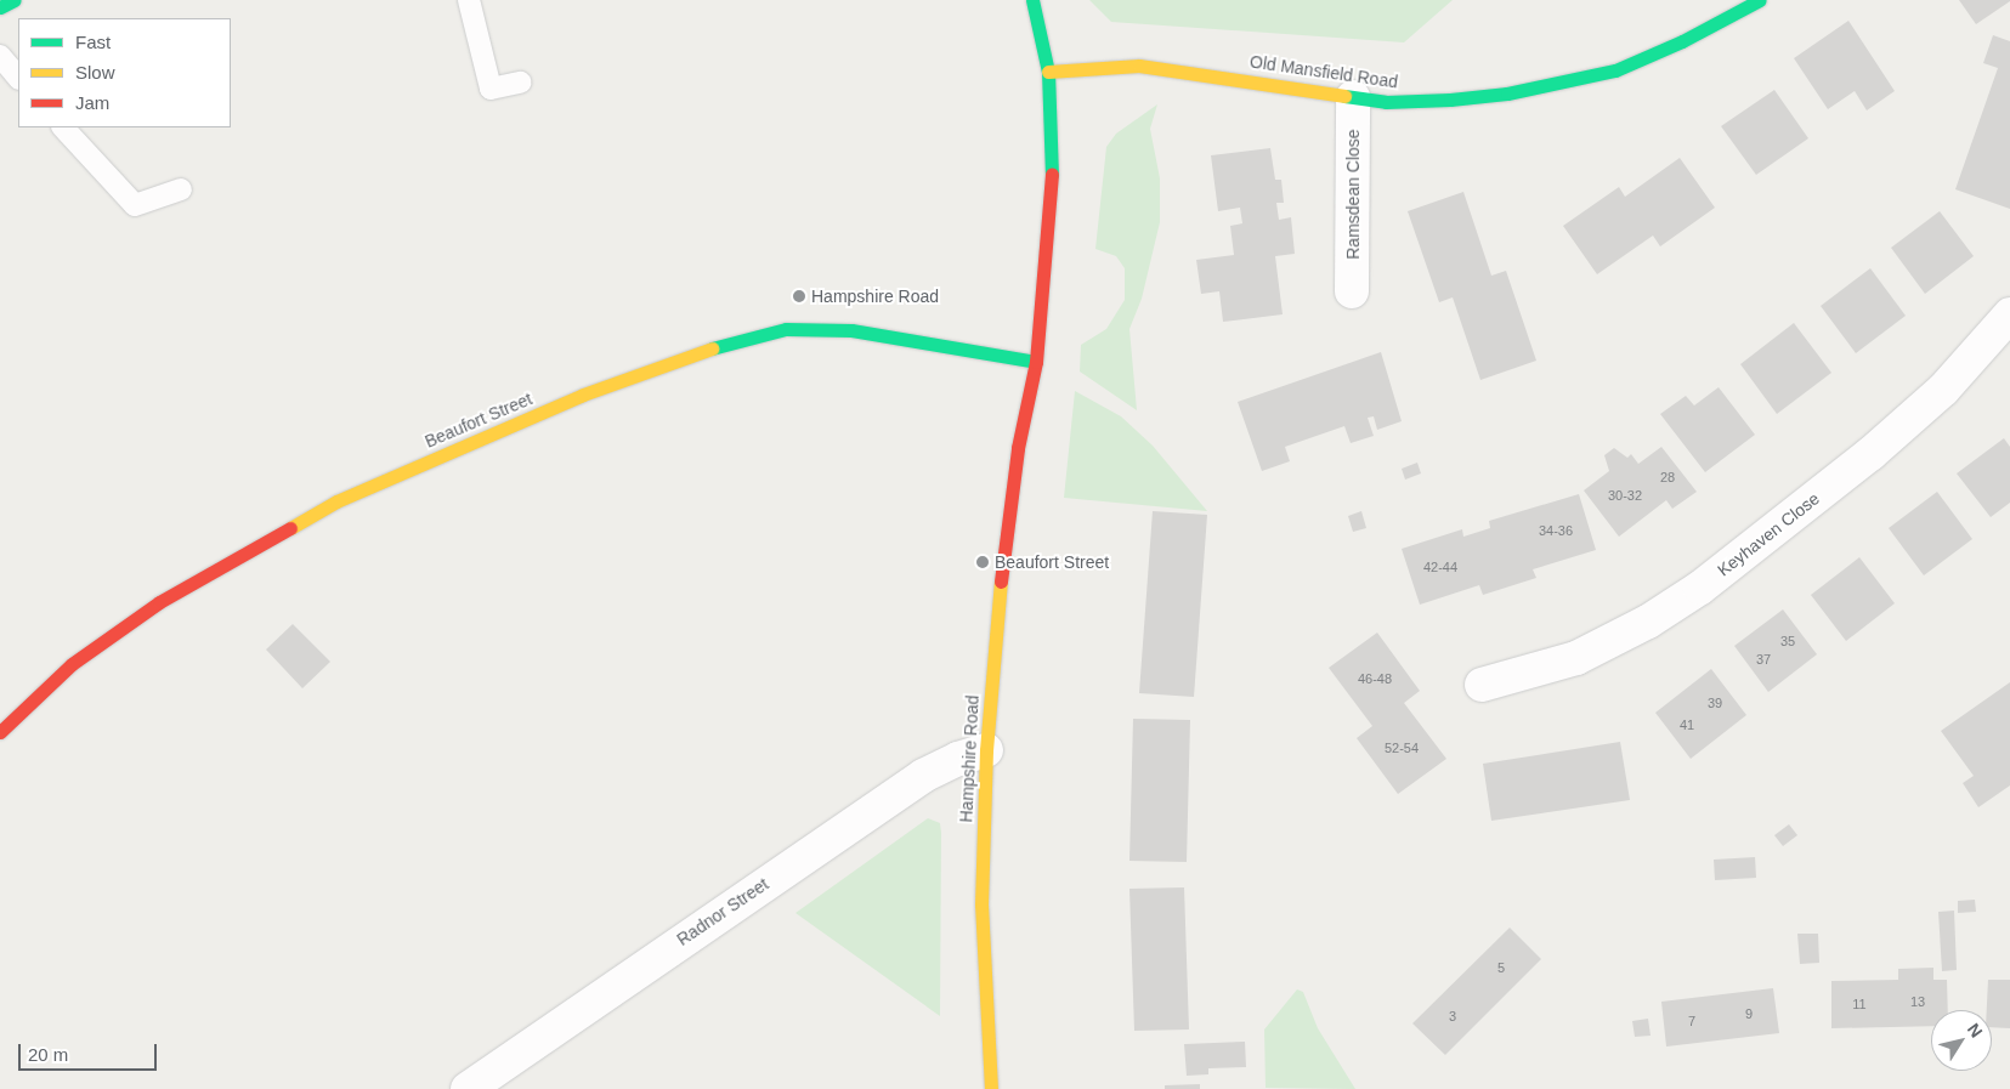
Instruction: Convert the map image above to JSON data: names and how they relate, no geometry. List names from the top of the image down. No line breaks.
{"streets":{"street":["Old Mansfield Road","Ramsdean Close","Beaufort Street","Keyhaven Close","Hampshire Road","Radnor Street"]},"crossings":[["Old Mansfield Road","Ramsdean Close"],["Old Mansfield Road","Hampshire Road"],["Beaufort Street","Hampshire Road"],["Hampshire Road","Radnor Street"]],"places":["Hampshire Road","Beaufort Street"],"house_numbers":["28","30-32","34-36","42-44","35","37","46-48","39","41","52-54","5","13","11","9","3","7"],"legend":["Fast","Slow","Jam"],"scale_bar":"20 m","north":"top right"}
